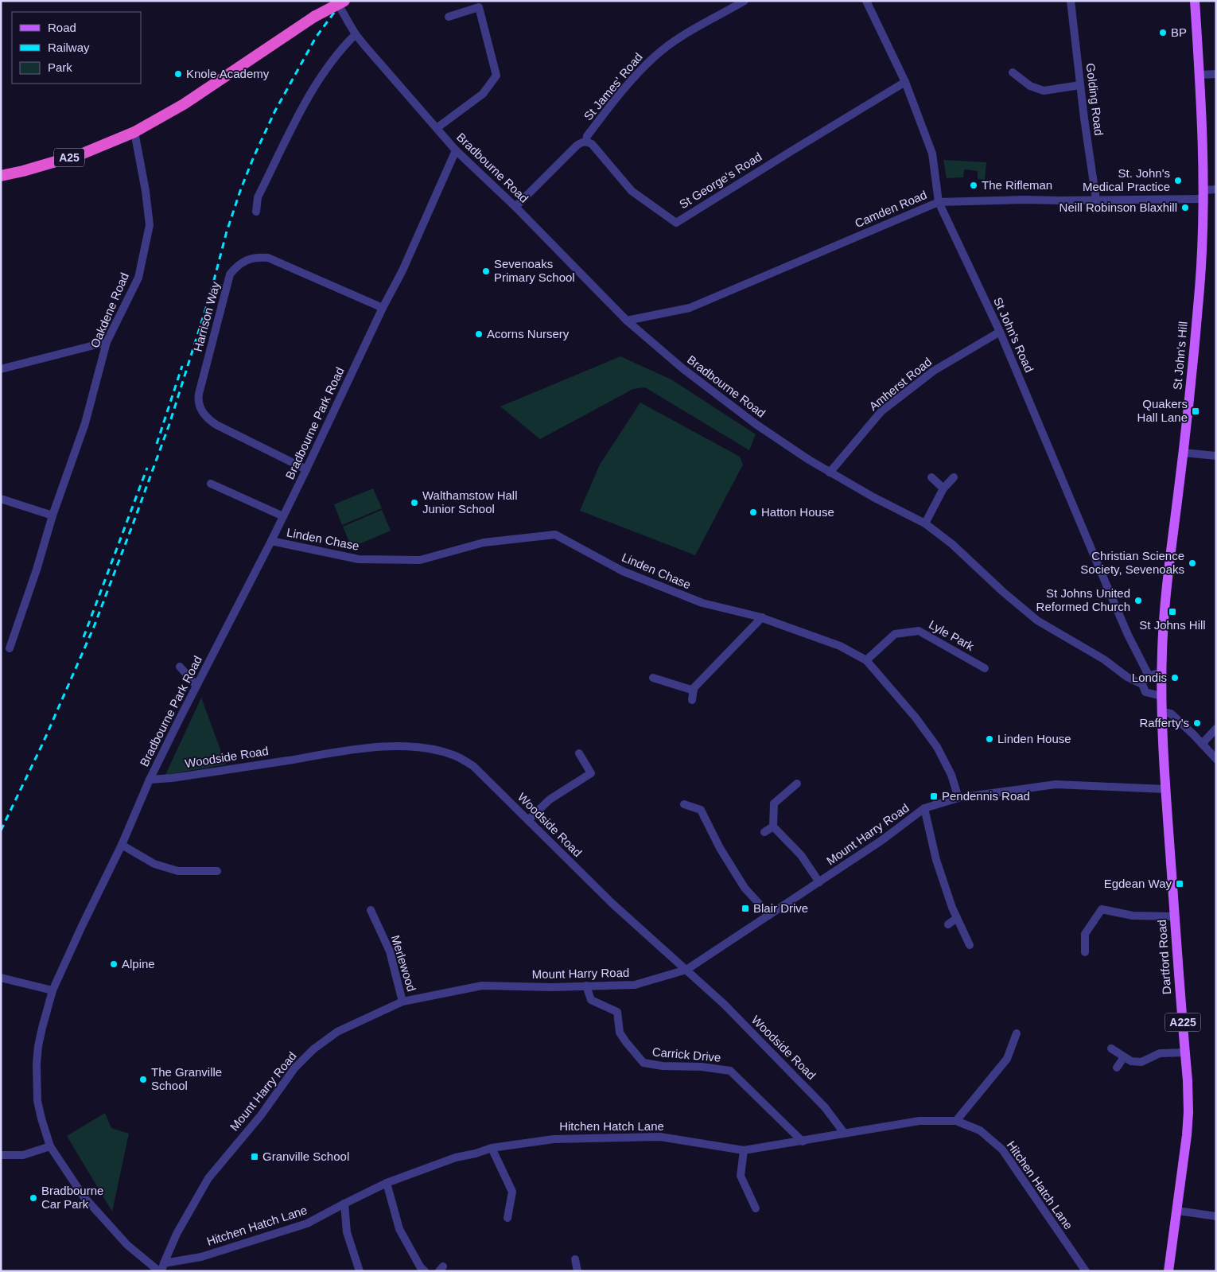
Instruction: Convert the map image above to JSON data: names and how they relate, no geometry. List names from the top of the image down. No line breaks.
{"streets":{"highway":["A25"],"main road":["St John's Hill","Dartford Road","A225"],"street":["St James' Road","Golding Road","Bradbourne Road","St George's Road","Camden Road","Oakdene Road","Harrison Way","St John's Road","Amherst Road","Bradbourne Park Road","Linden Chase","Lyle Park","Woodside Road","Mount Harry Road","Merlewood","Carrick Drive","Hitchen Hatch Lane"]},"crossings":[["St James' Road","St George's Road"],["Golding Road","Camden Road"],["A25","Bradbourne Road"],["A25","Oakdene Road"],["Bradbourne Road","Camden Road"],["Bradbourne Road","St John's Hill"],["Bradbourne Road","Amherst Road"],["Bradbourne Road","Bradbourne Park Road"],["St George's Road","St John's Road"],["Camden Road","St John's Road"],["Camden Road","St John's Hill"],["Harrison Way","Bradbourne Park Road"],["St John's Road","Amherst Road"],["St John's Hill","Dartford Road"],["Bradbourne Park Road","Linden Chase"],["Bradbourne Park Road","Woodside Road"],["Bradbourne Park Road","Mount Harry Road"],["Bradbourne Park Road","Hitchen Hatch Lane"],["Linden Chase","Lyle Park"],["Linden Chase","Mount Harry Road"],["Woodside Road","Mount Harry Road"],["Woodside Road","Hitchen Hatch Lane"],["Mount Harry Road","Dartford Road"],["Mount Harry Road","Merlewood"],["Mount Harry Road","Carrick Drive"],["Mount Harry Road","Hitchen Hatch Lane"],["Carrick Drive","Hitchen Hatch Lane"]],"places":{"other":["BP","Knole Academy","St. John's Medical Practice","The Rifleman","Neill Robinson Blaxhill","Sevenoaks Primary School","Acorns Nursery","Walthamstow Hall Junior School","Hatton House","Christian Science Society, Sevenoaks","St Johns United Reformed Church","Londis","Rafferty's","Linden House","Alpine","The Granville School","Bradbourne Car Park"],"transit":["Quakers Hall Lane","St Johns Hill","Pendennis Road","Egdean Way","Blair Drive","Granville School"]},"legend":["Road","Railway","Park"]}
